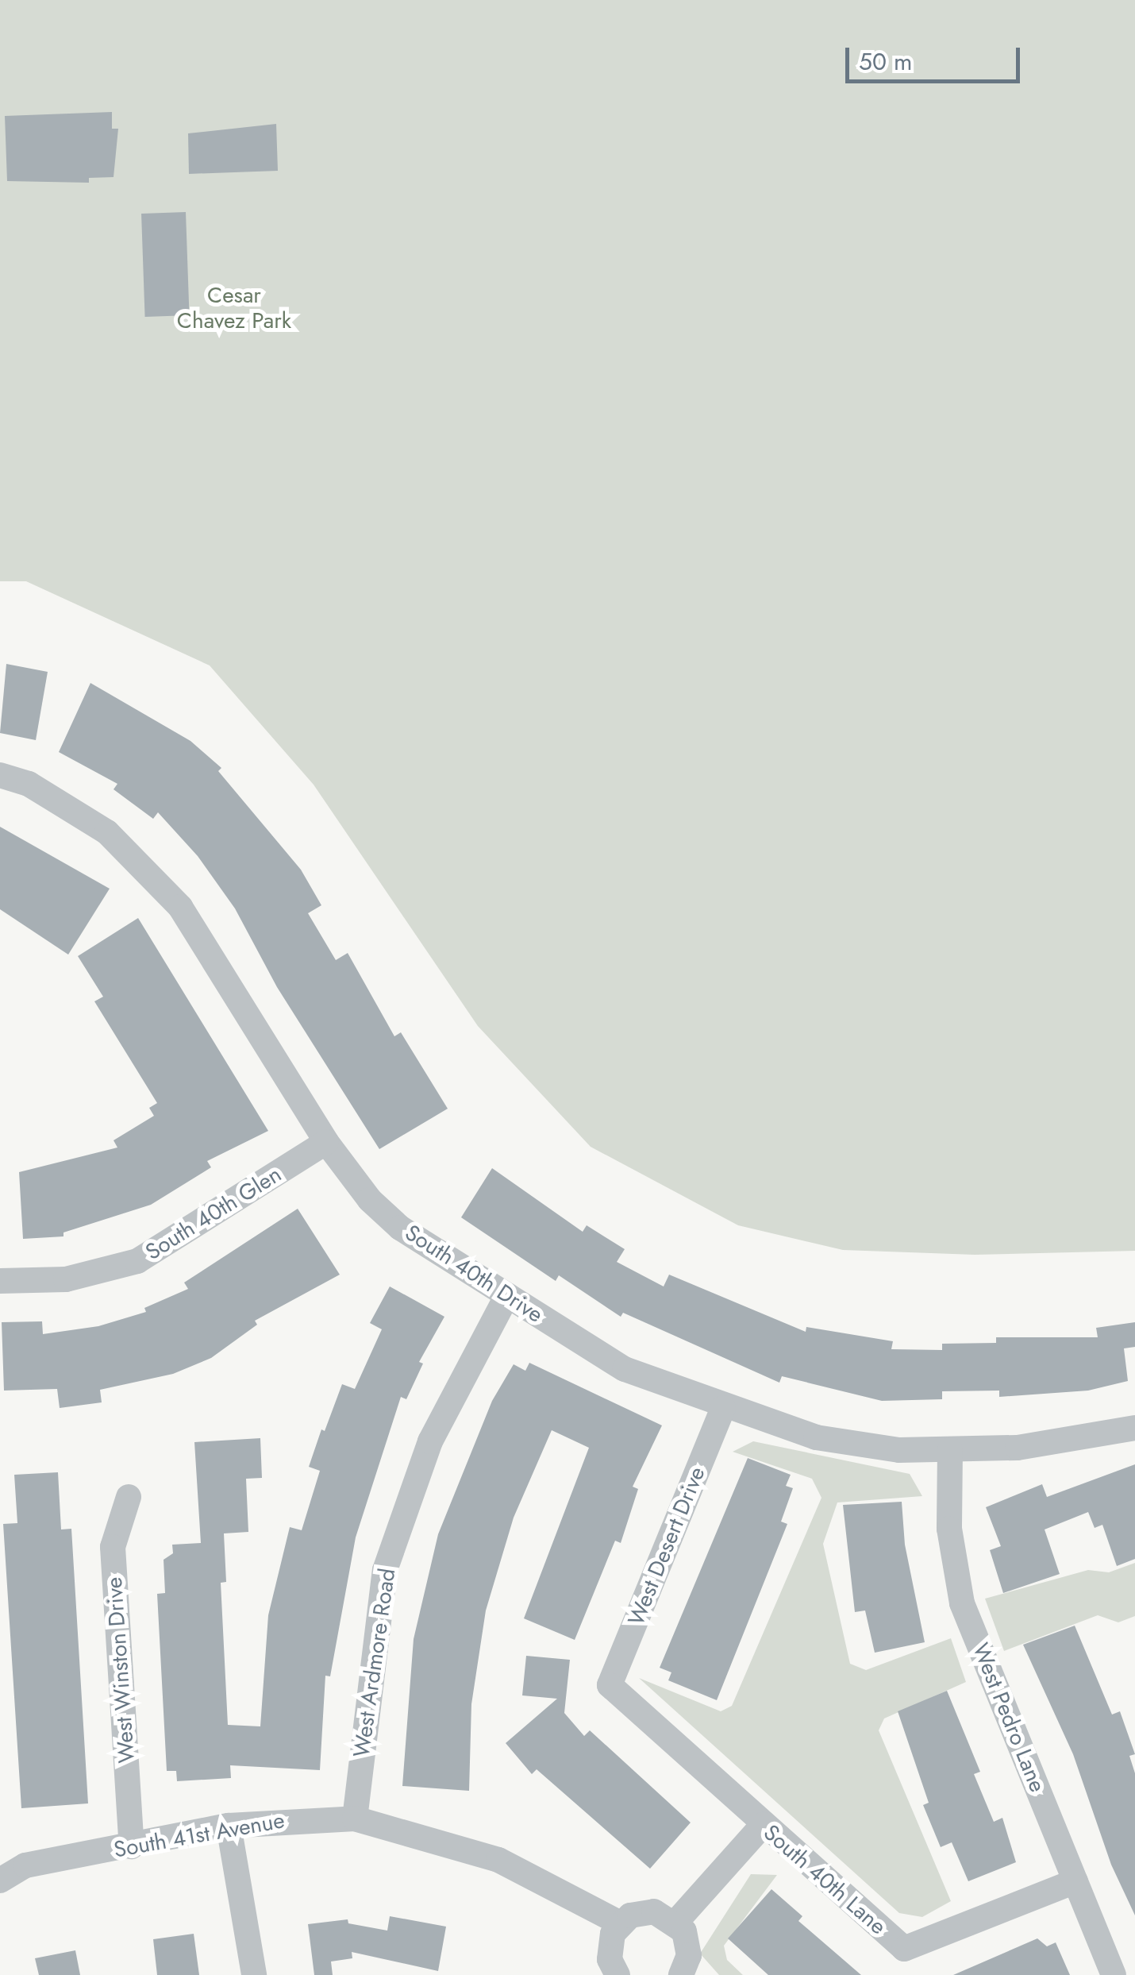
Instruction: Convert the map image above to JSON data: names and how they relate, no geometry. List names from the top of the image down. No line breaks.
{"streets":{"street":["South 40th Glen","South 40th Drive","West Desert Drive","West Ardmore Road","West Winston Drive","West Pedro Lane","South 41st Avenue","South 40th Lane"]},"crossings":[["South 40th Glen","South 40th Drive"],["South 40th Drive","West Desert Drive"],["South 40th Drive","West Ardmore Road"],["South 40th Drive","West Pedro Lane"],["West Desert Drive","South 40th Lane"],["West Ardmore Road","South 41st Avenue"],["West Winston Drive","South 41st Avenue"],["West Pedro Lane","South 40th Lane"]],"parks":["Cesar Chavez Park"],"scale_bar":"50 m"}
